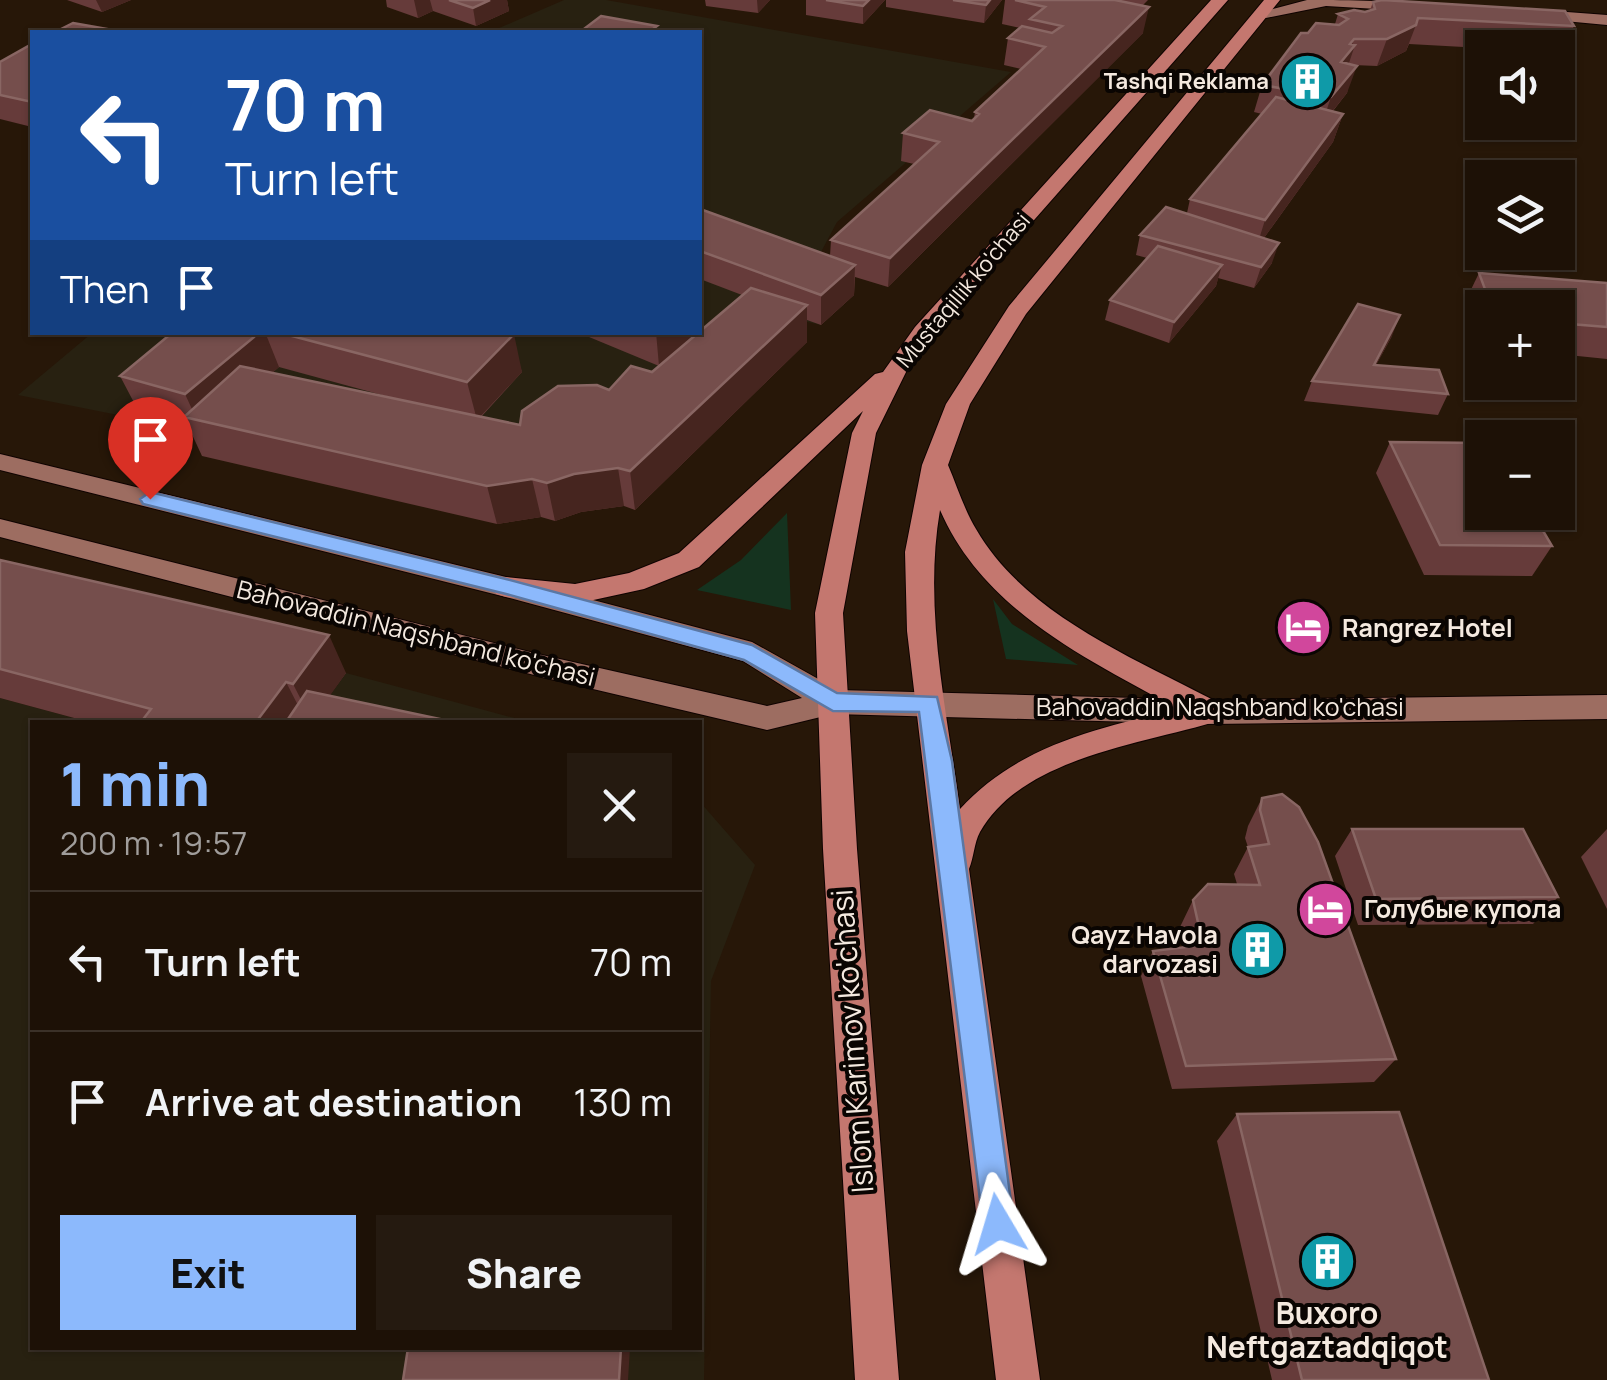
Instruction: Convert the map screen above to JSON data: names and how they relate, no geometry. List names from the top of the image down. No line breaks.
{"streets":{"main road":["Mustaqillik ko'chasi","Bahovaddin Naqshband ko'chasi","Islom Karimov ko'chasi"]},"crossings":[["Mustaqillik ko'chasi","Bahovaddin Naqshband ko'chasi"],["Mustaqillik ko'chasi","Islom Karimov ko'chasi"],["Bahovaddin Naqshband ko'chasi","Islom Karimov ko'chasi"]],"places":{"building":["Tashqi Reklama","Qayz Havola darvozasi","Buxoro Neftgaztadqiqot"],"hotel":["Rangrez Hotel","Голубые купола"]},"page":{"map_buttons":["+","−"],"turn":["70 m","Turn left"],"then":"Then","heading":["1 min","200 m · 19:57"],"list":[{"name":"Turn left","value":"70 m"},{"name":"Arrive at destination","value":"130 m"}],"buttons":["Exit","Share"]}}
